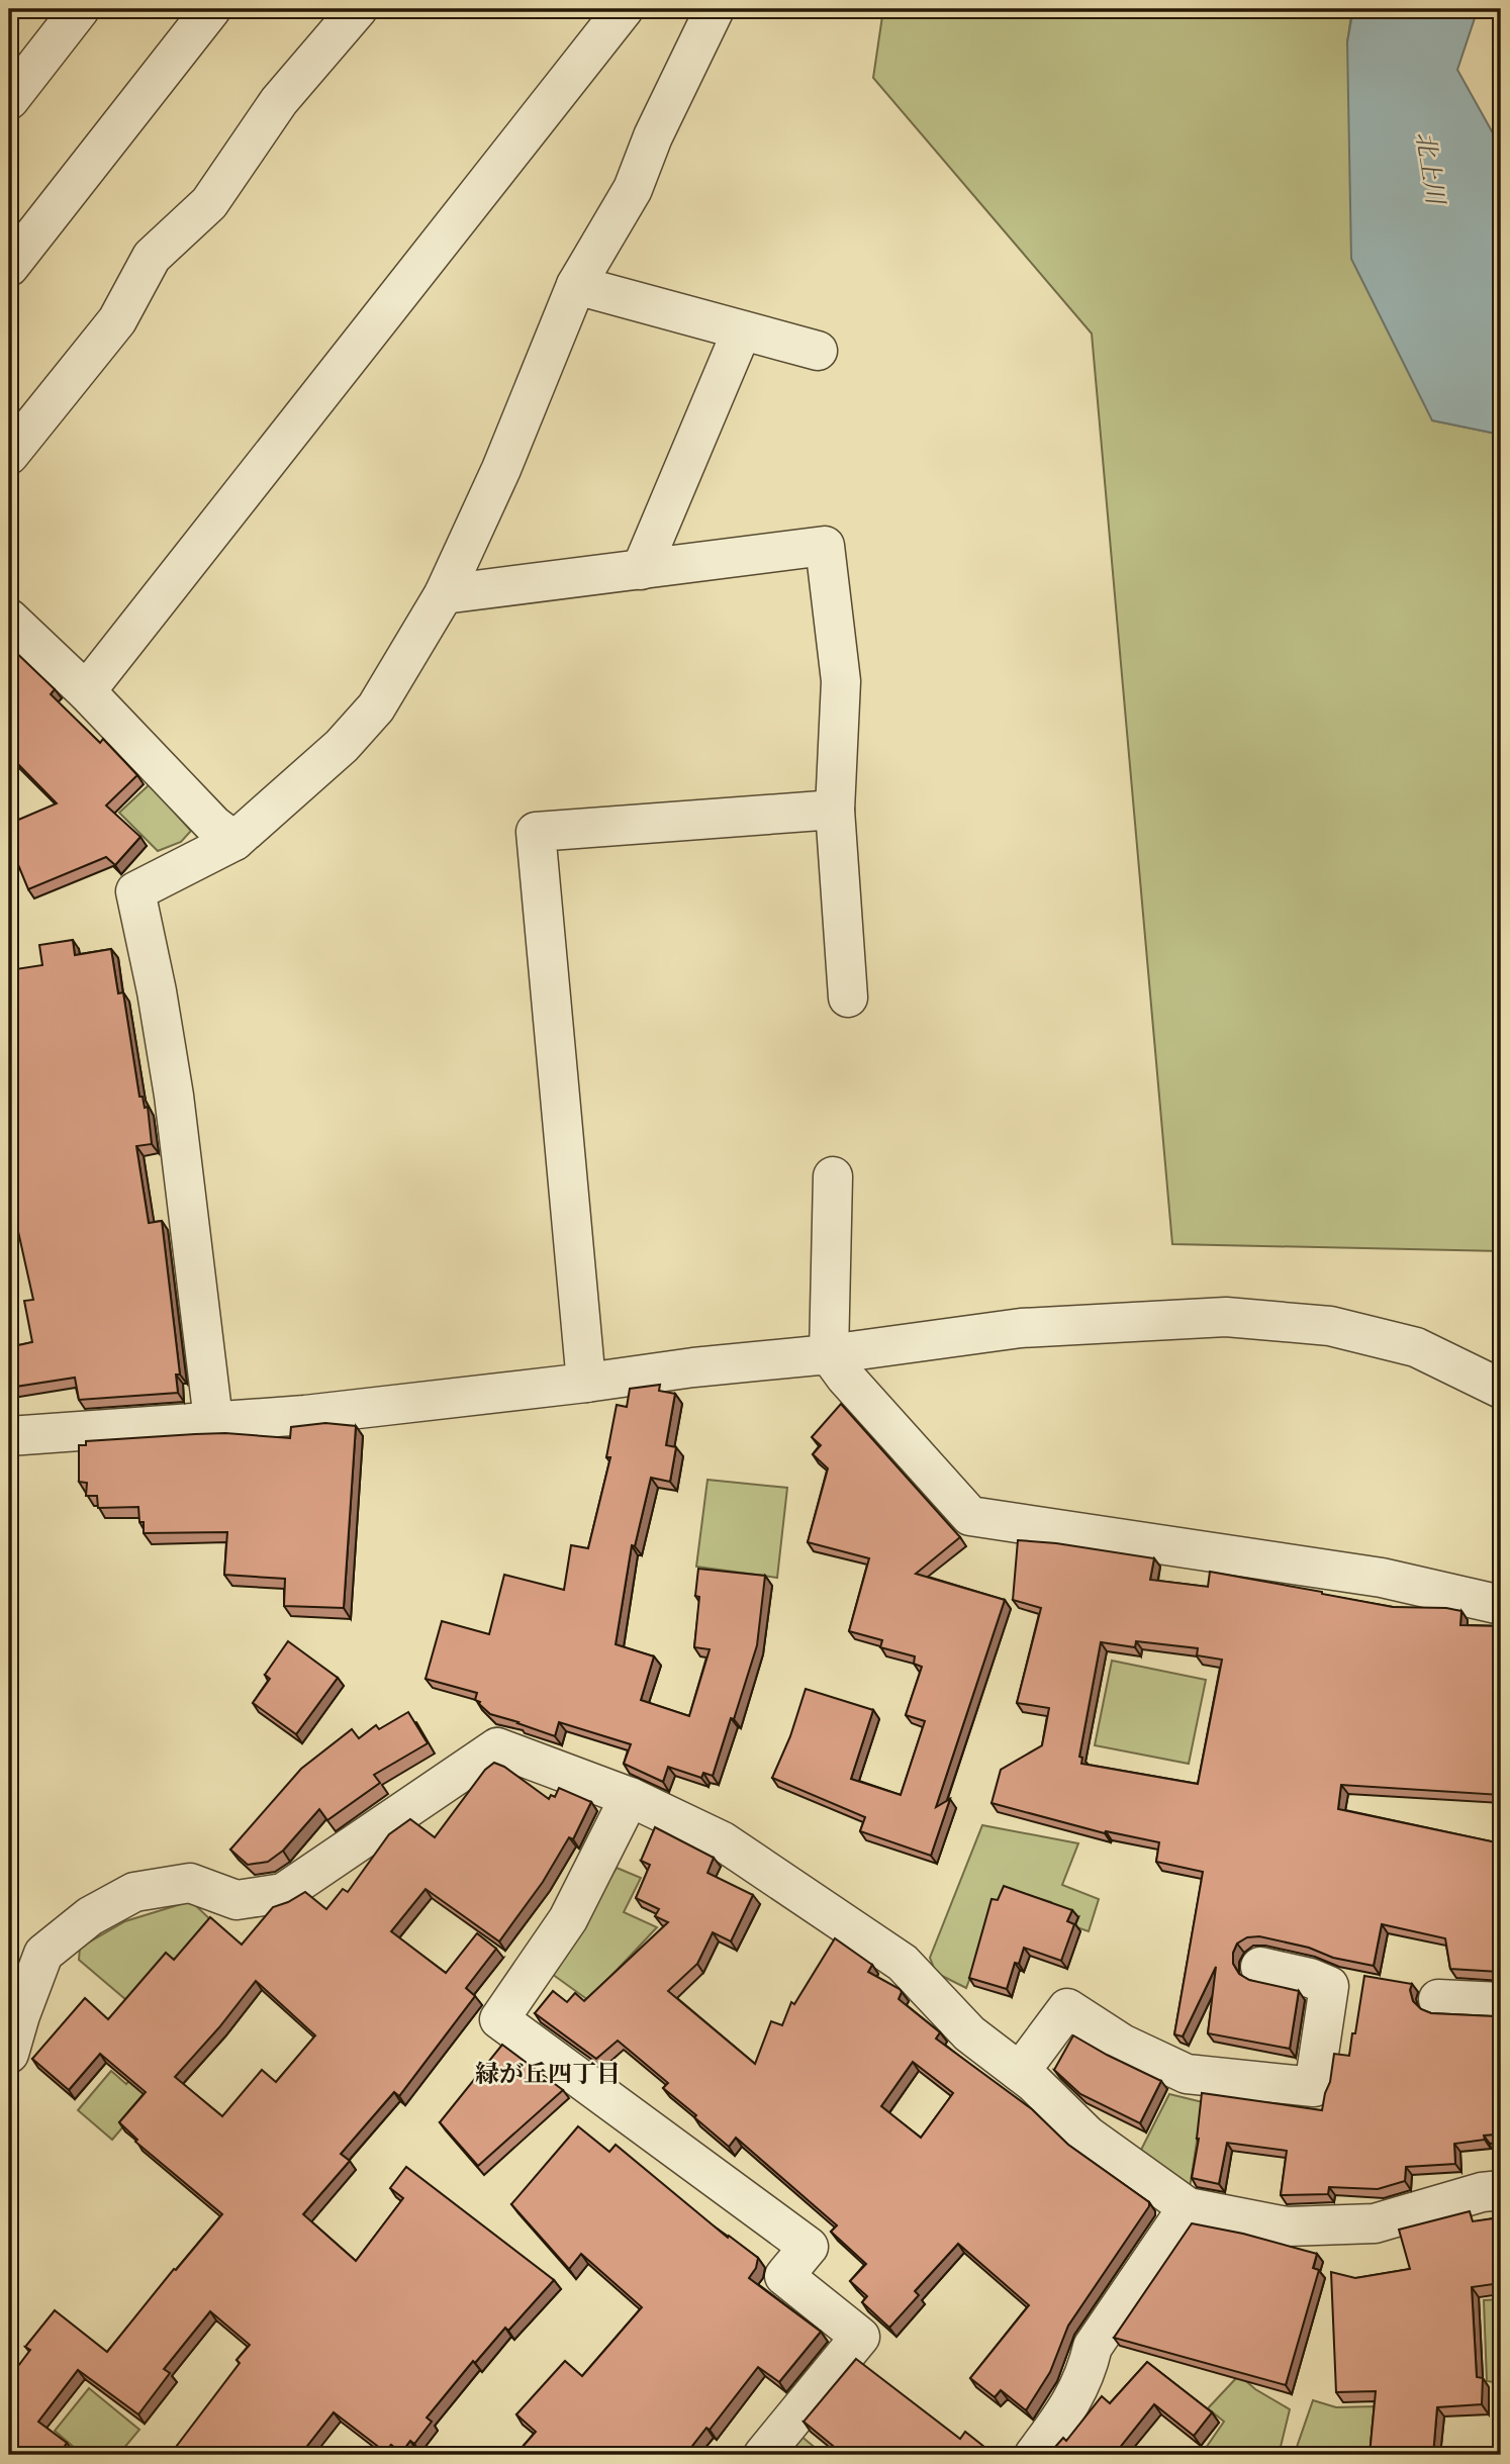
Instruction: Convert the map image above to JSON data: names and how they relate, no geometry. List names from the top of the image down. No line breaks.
{"districts":["緑が丘四丁目"],"water":["北上川"]}
